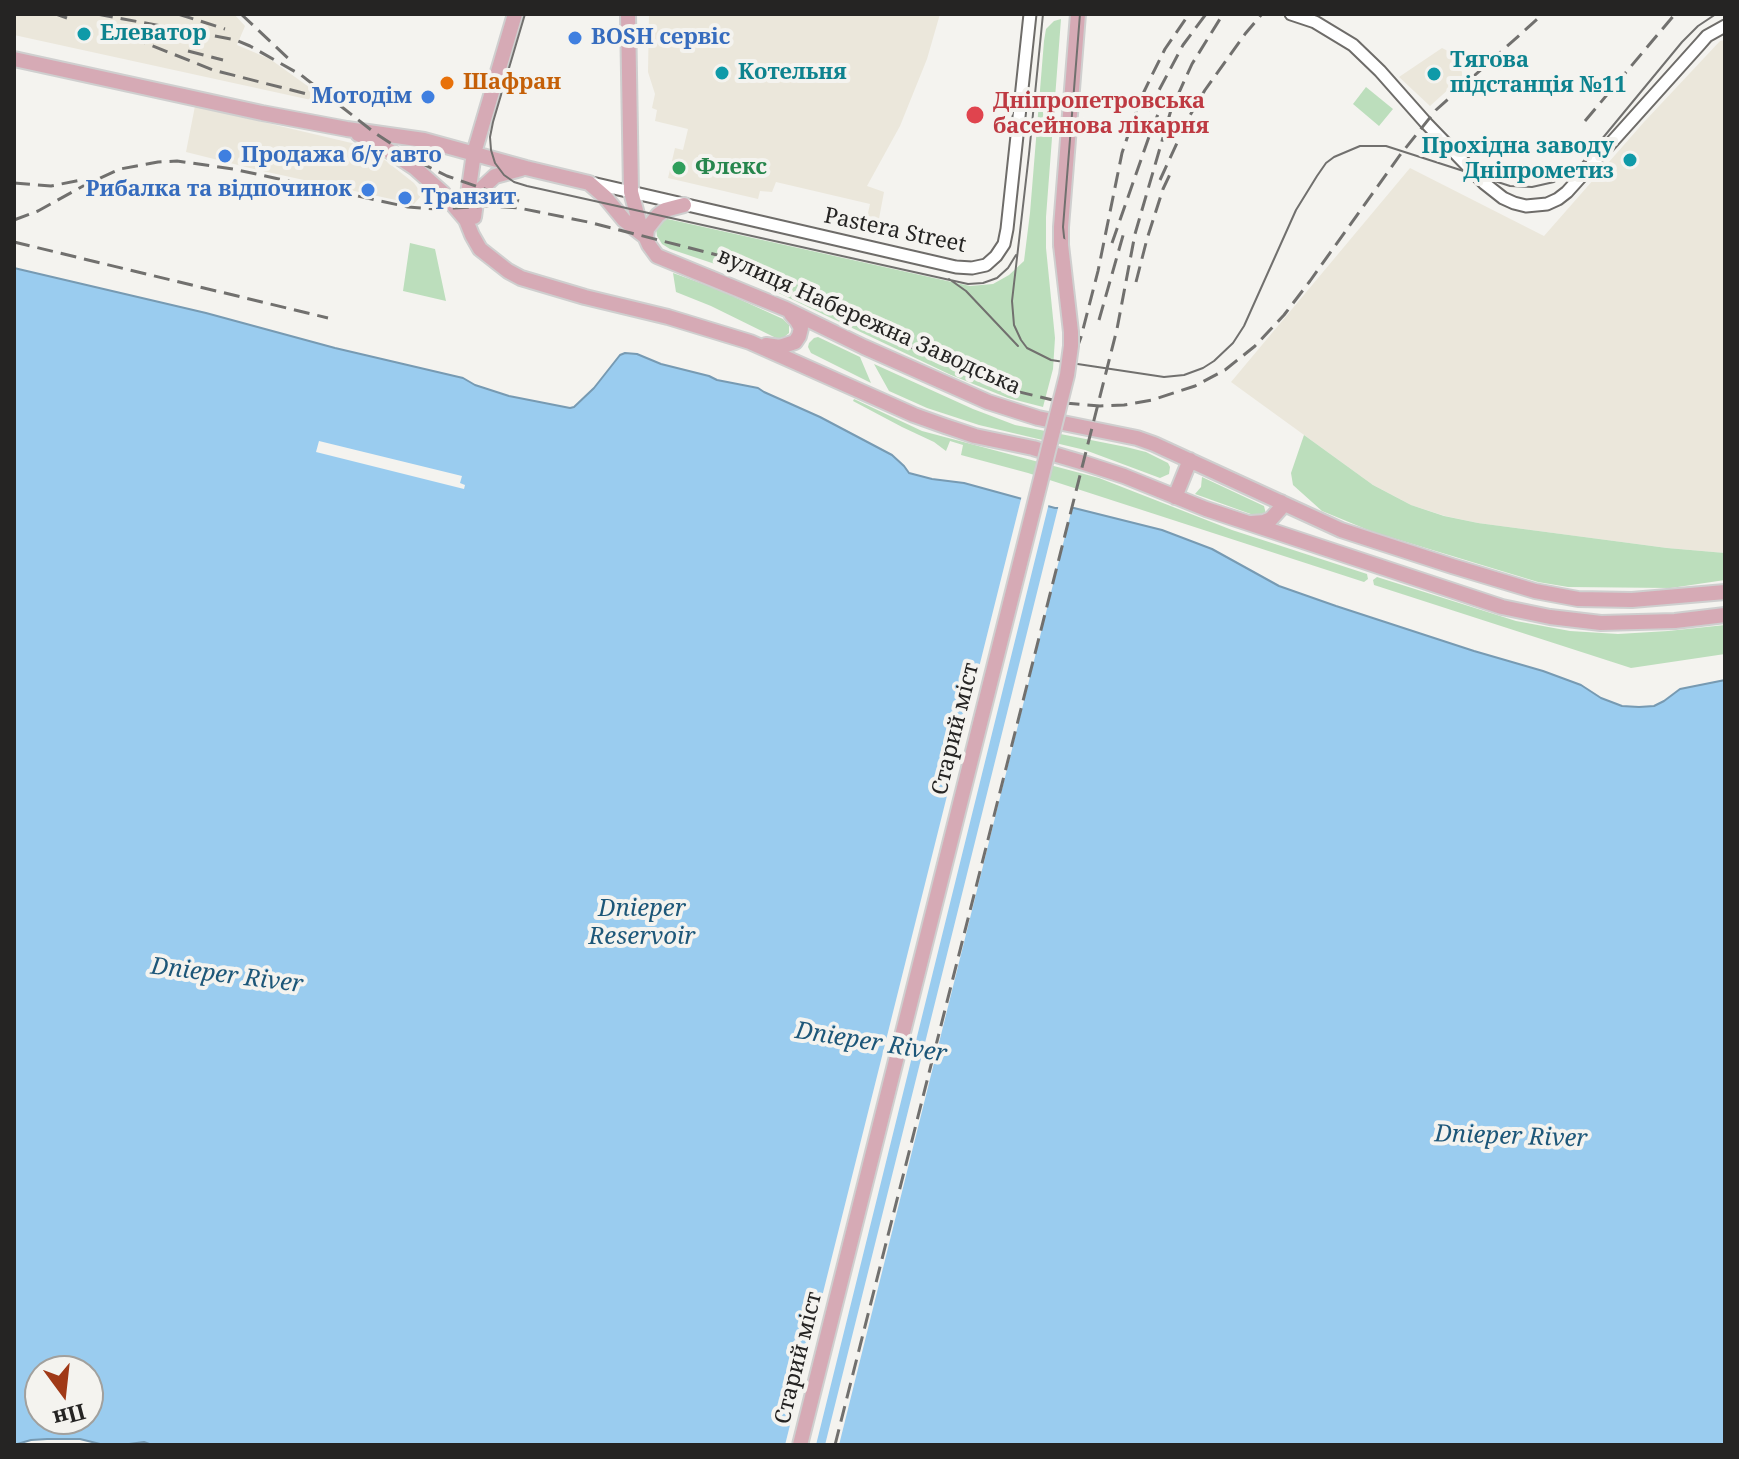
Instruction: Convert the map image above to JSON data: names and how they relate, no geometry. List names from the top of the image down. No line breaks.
{"streets":{"main road":["вулиця Набережна Заводська","Старий міст"],"street":["Pastera Street"]},"crossings":[["Pastera Street","вулиця Набережна Заводська"]],"water":["Dnieper Reservoir","Dnieper River"],"places":["Елеватор","BOSH сервіс","Котельня","Тягова пiдстанцiя №11","Шафран","Мотодім","Дніпропетровська басейнова лікарня","Продажа б/у авто","Прохідна заводу Дніпрометиз","Флекс","Рибалка та відпочинок","Транзит"],"north":"bottom"}
